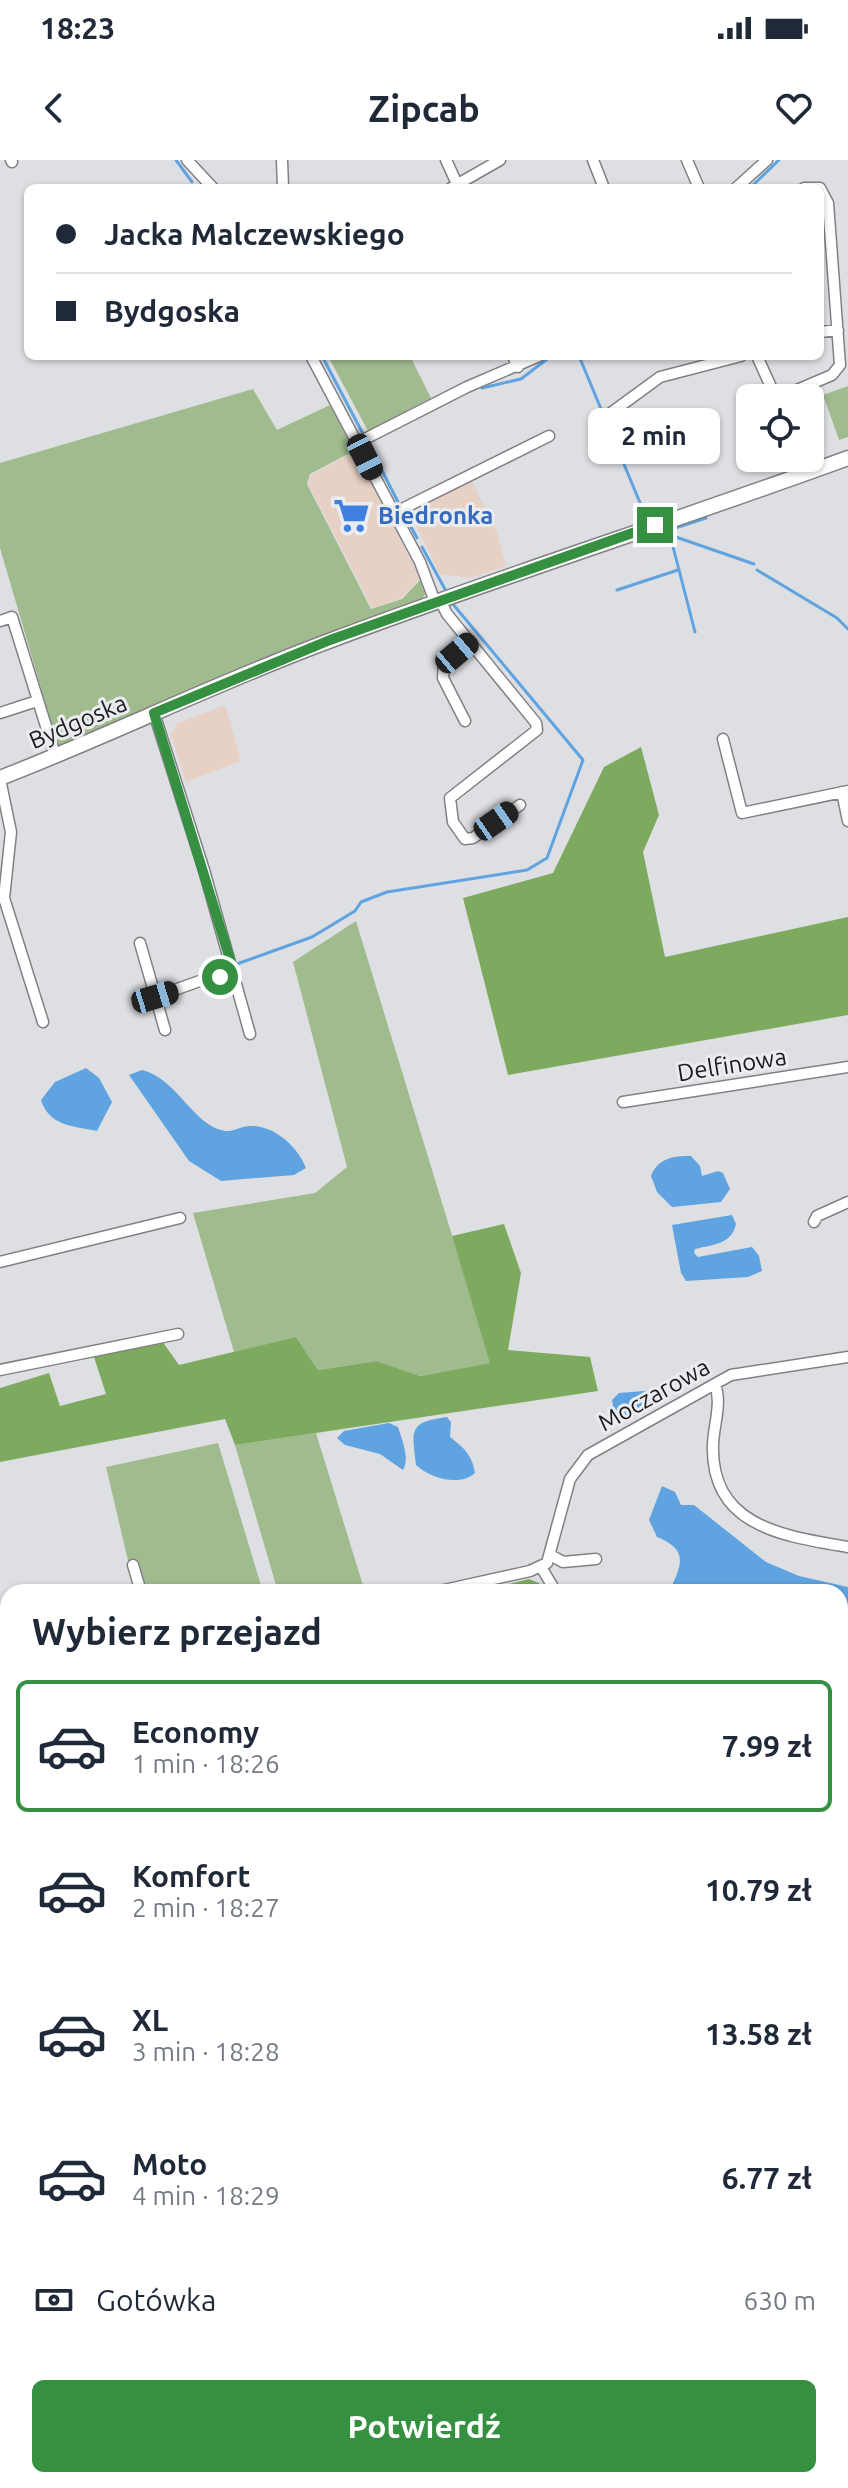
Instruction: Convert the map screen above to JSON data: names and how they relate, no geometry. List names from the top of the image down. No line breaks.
{"streets":{"street":["Bydgoska","Delfinowa","Moczarowa"]},"places":{"supermarket":["Biedronka"]},"page":{"status":"18:23","header":"Zipcab","banner":["Jacka Malczewskiego","Bydgoska"],"bubble":"2 min","heading":"Wybierz przejazd","list":[{"name":"Economy","note":"1 min · 18:26","value":"7.99 zł"},{"name":"Komfort","note":"2 min · 18:27","value":"10.79 zł"},{"name":"XL","note":"3 min · 18:28","value":"13.58 zł"},{"name":"Moto","note":"4 min · 18:29","value":"6.77 zł"}],"pay":["Gotówka","630 m"],"buttons":"Potwierdź"}}
